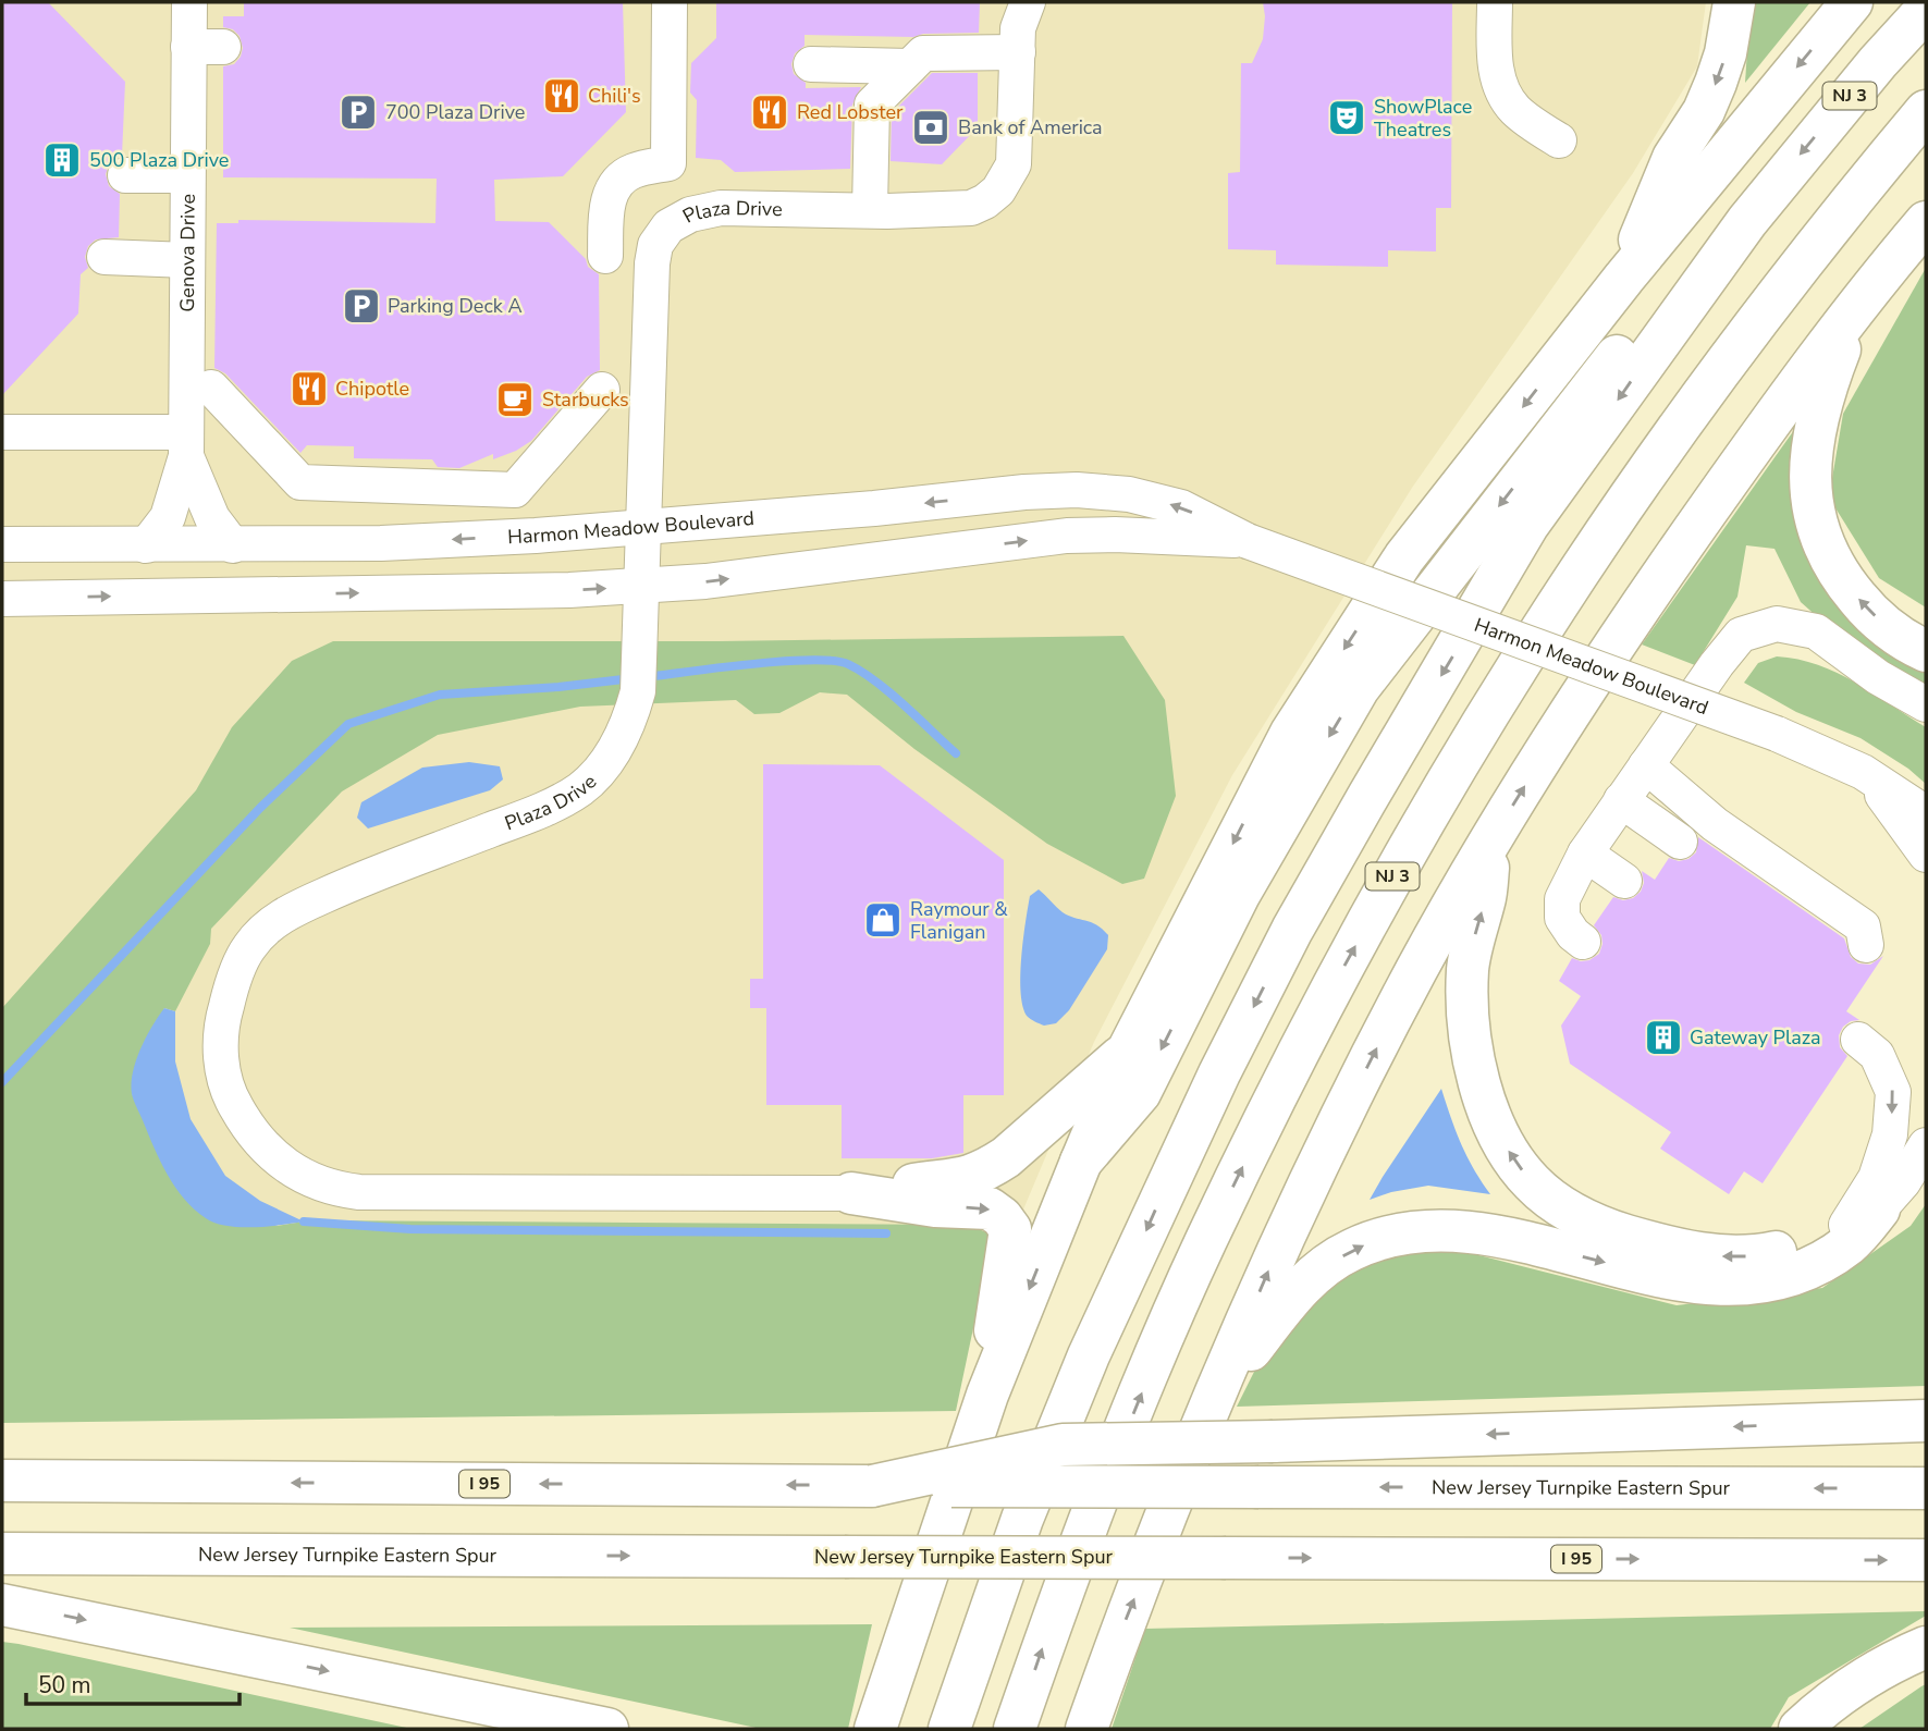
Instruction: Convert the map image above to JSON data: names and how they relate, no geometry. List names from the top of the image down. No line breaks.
{"streets":{"main road":["NJ 3","I 95","New Jersey Turnpike Eastern Spur"],"street":["Plaza Drive","Genova Drive","Harmon Meadow Boulevard"]},"crossings":[["Plaza Drive","Harmon Meadow Boulevard"],["Genova Drive","Harmon Meadow Boulevard"]],"places":{"restaurant":["Chili's","Red Lobster","Chipotle"],"parking":["700 Plaza Drive","Parking Deck A"],"theatre":["ShowPlace Theatres"],"bank":["Bank of America"],"building":["500 Plaza Drive","Gateway Plaza"],"cafe":["Starbucks"],"shop":["Raymour & Flanigan"]},"scale_bar":"50 m"}
